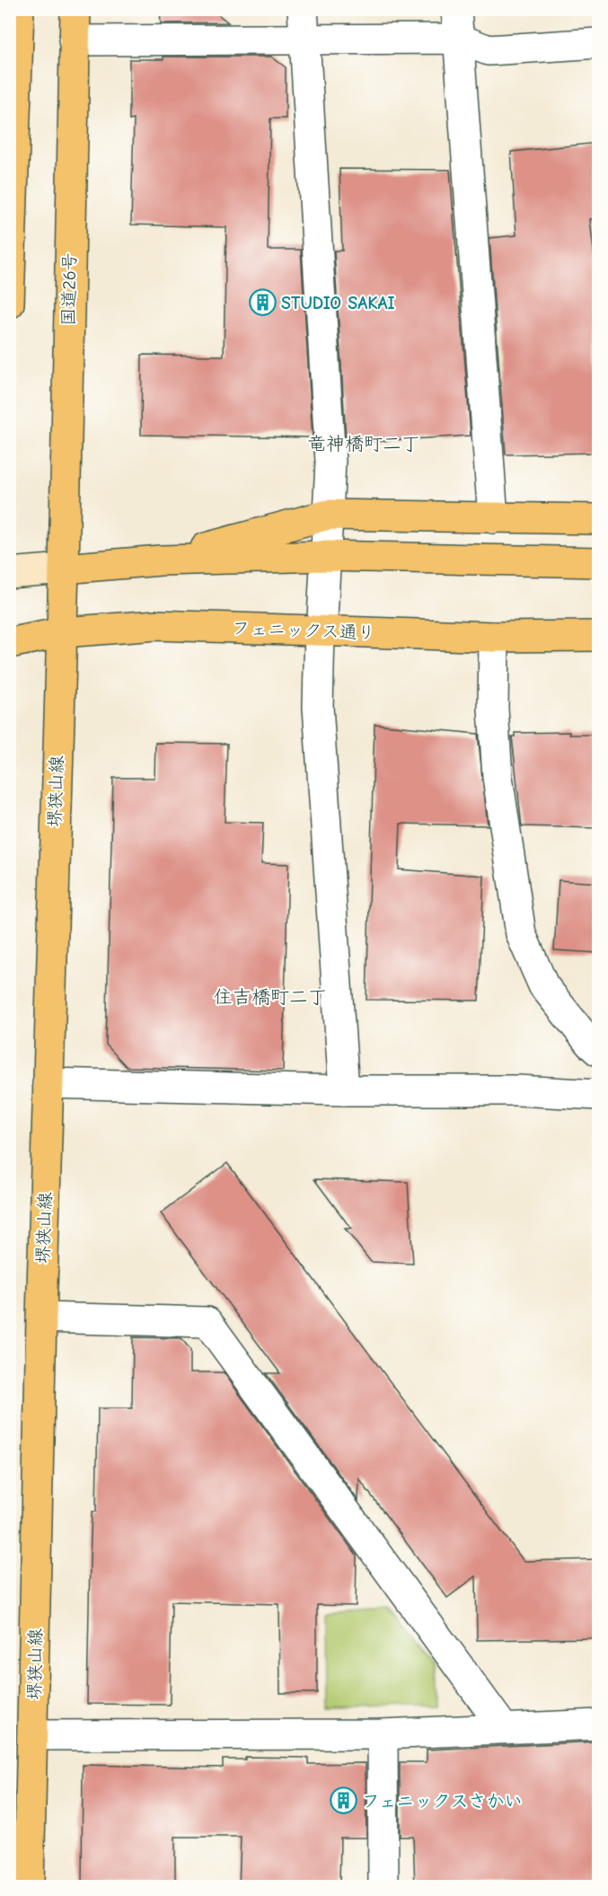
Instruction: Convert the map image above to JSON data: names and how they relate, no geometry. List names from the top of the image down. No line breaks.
{"streets":{"main road":["国道26号","フェニックス通り","堺狭山線"]},"crossings":[["国道26号","堺狭山線"],["フェニックス通り","堺狭山線"]],"districts":["竜神橋町二丁","住吉橋町二丁"],"places":{"building":["STUDIO SAKAI","フェニックスさかい"]}}
